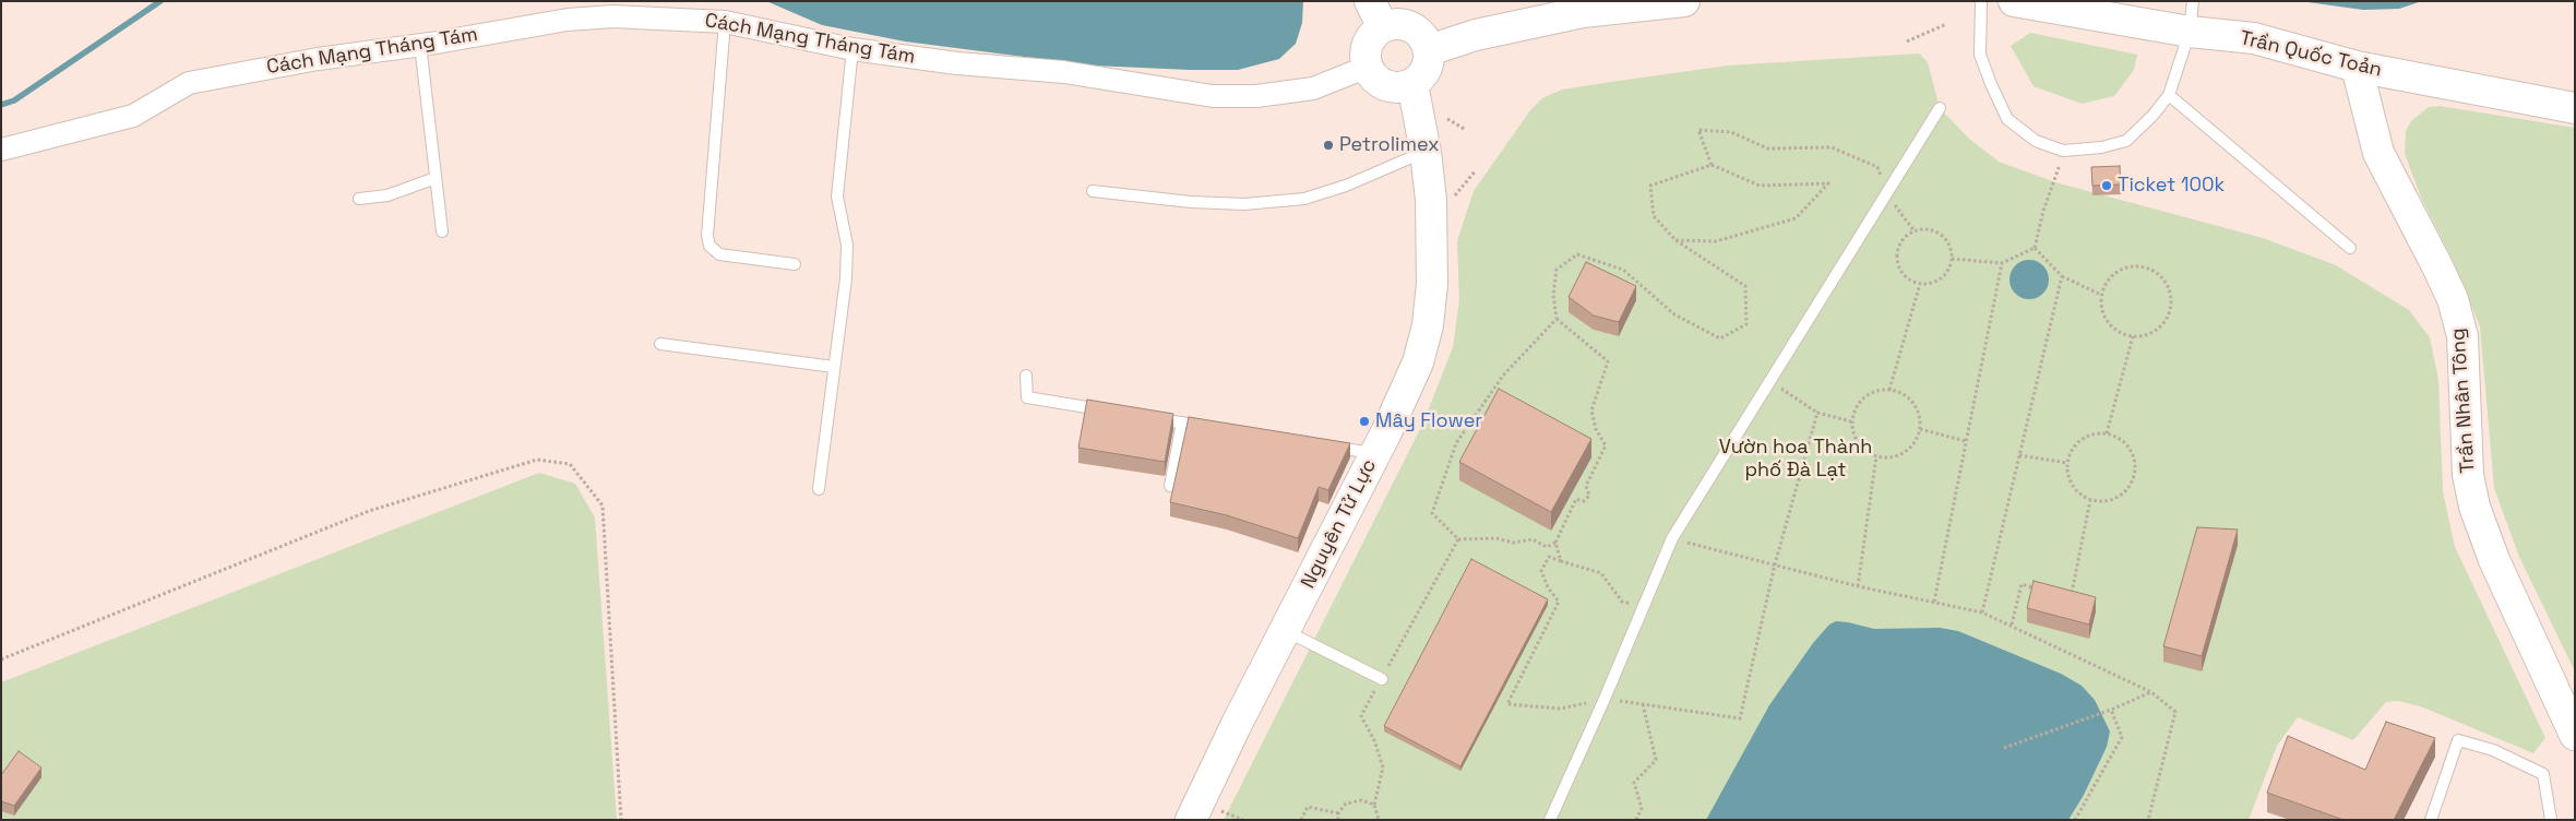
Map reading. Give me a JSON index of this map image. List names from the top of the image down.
{
  "streets": {
    "main road": ["Trần Quốc Toản", "Trần Nhân Tông", "Nguyên Tử Lực"],
    "street": ["Cách Mạng Tháng Tám"]
  },
  "crossings": [
    ["Cách Mạng Tháng Tám", "Nguyên Tử Lực"],
    ["Trần Quốc Toản", "Trần Nhân Tông"]
  ],
  "parks": ["Vườn hoa Thành phố Đà Lạt"],
  "places": ["Petrolimex", "Ticket 100k", "Mây Flower"]
}
